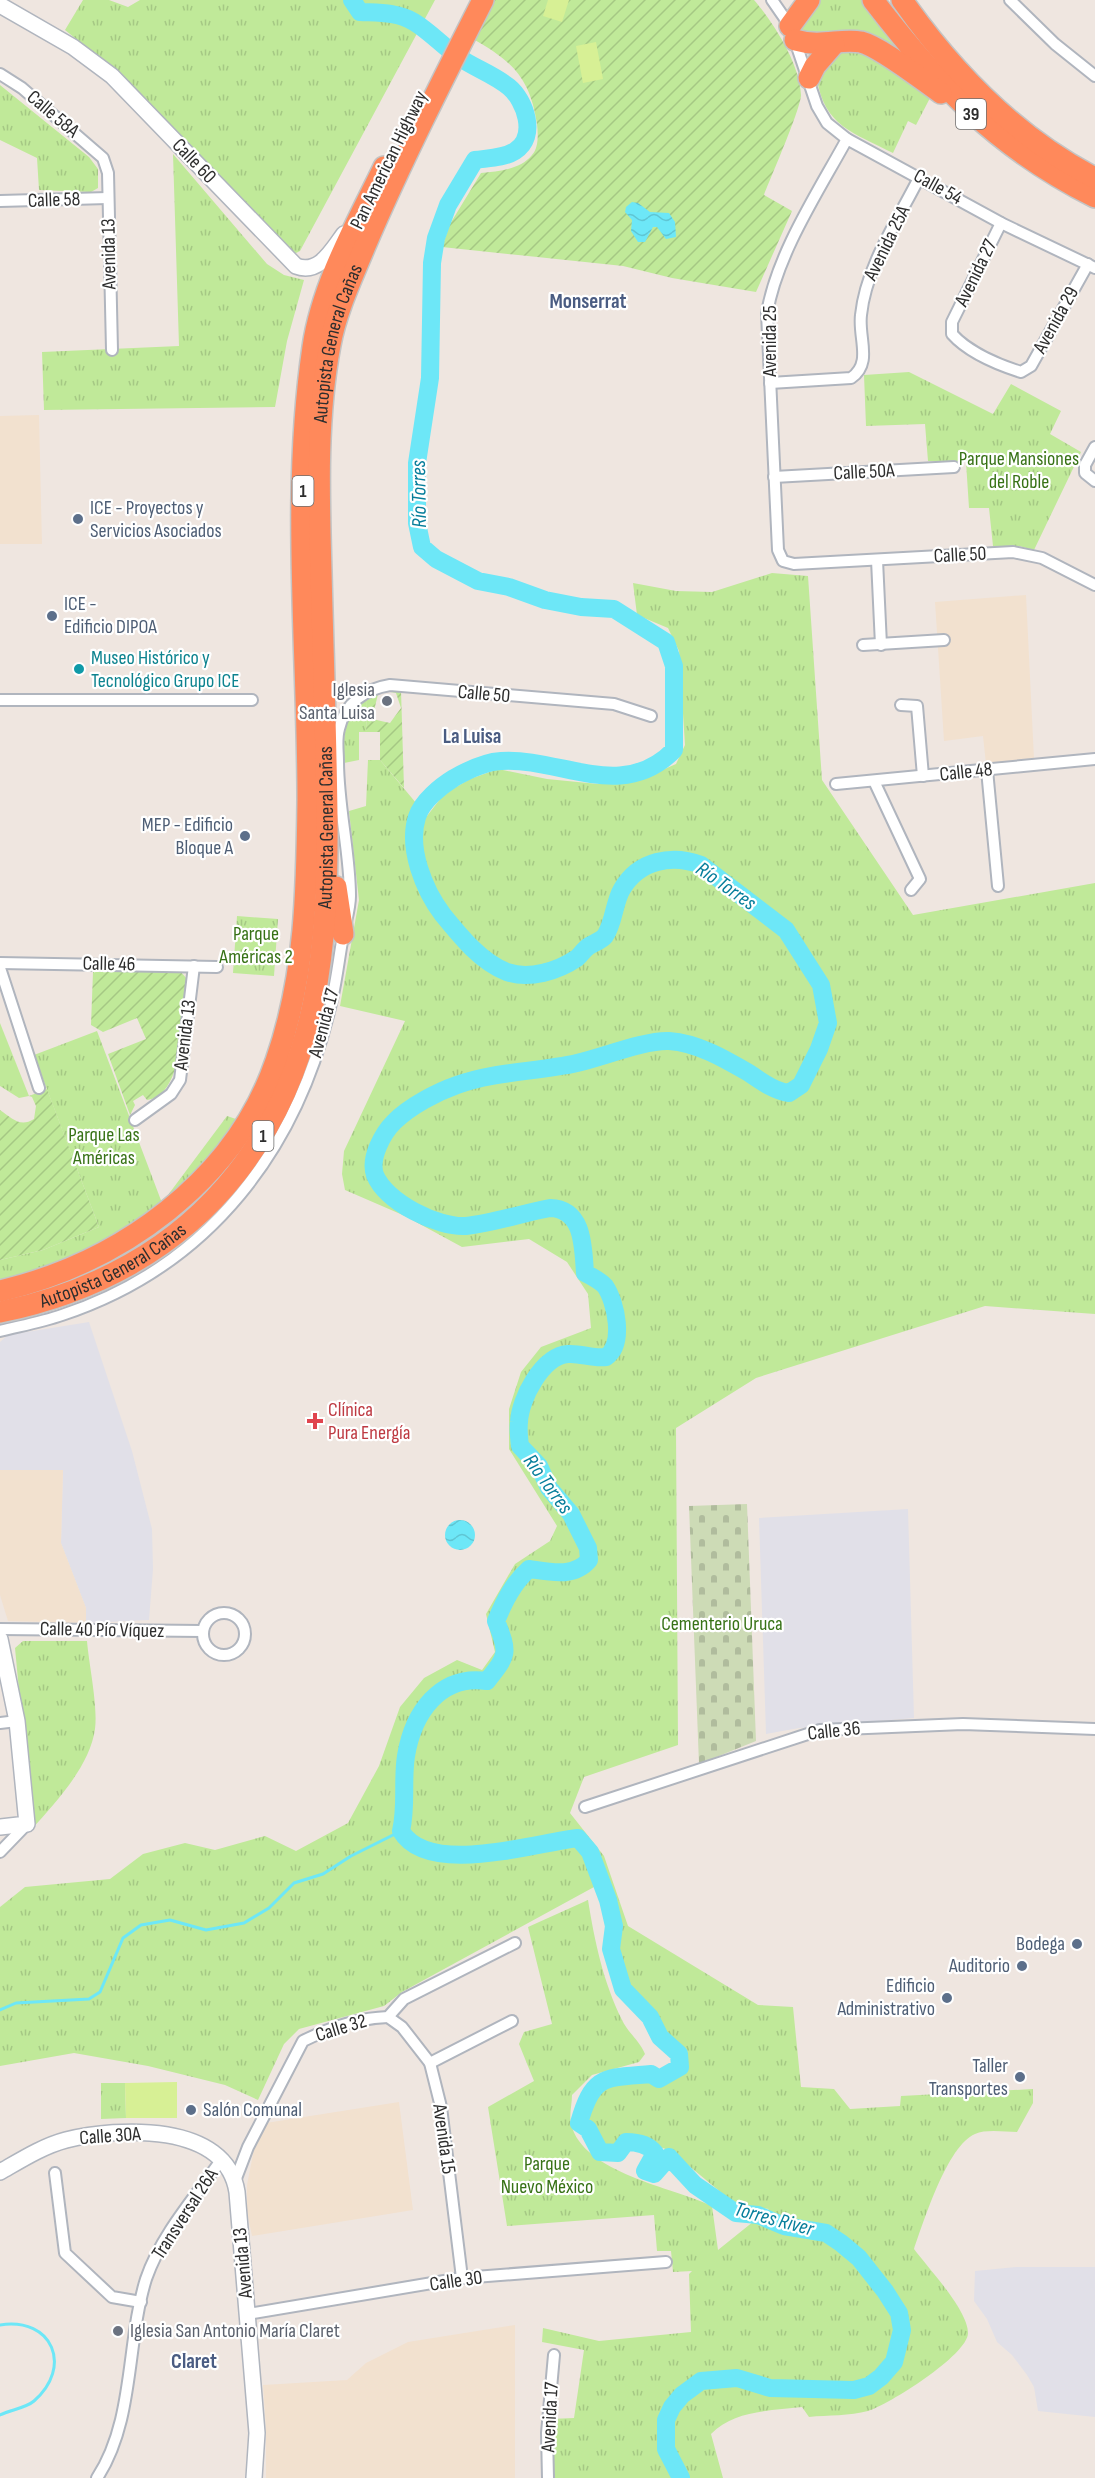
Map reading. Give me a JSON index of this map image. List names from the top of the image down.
{
  "streets": {
    "highway": [
      "39",
      "Pan American Highway",
      "Autopista General Cañas",
      "1"
    ],
    "street": [
      "Calle 58A",
      "Calle 60",
      "Calle 54",
      "Calle 58",
      "Avenida 25A",
      "Avenida 13",
      "Avenida 27",
      "Avenida 29",
      "Avenida 25",
      "Calle 50A",
      "Calle 50",
      "Calle 48",
      "Calle 46",
      "Avenida 17",
      "Calle 40 Pío Víquez",
      "Calle 36",
      "Calle 32",
      "Calle 30A",
      "Avenida 15",
      "Transversal 26A",
      "Calle 30"
    ]
  },
  "crossings": [
    ["Calle 58A", "Avenida 13"],
    ["Pan American Highway", "Calle 60"],
    ["Pan American Highway", "Autopista General Cañas"],
    ["Calle 54", "Avenida 25A"],
    ["Calle 54", "Avenida 27"],
    ["Calle 54", "Avenida 29"],
    ["Calle 54", "Avenida 25"],
    ["Calle 58", "Avenida 13"],
    ["Avenida 25A", "Avenida 25"],
    ["Avenida 13", "Calle 46"],
    ["Avenida 13", "Calle 32"],
    ["Avenida 13", "Calle 30A"],
    ["Avenida 13", "Transversal 26A"],
    ["Avenida 13", "Calle 30"],
    ["Avenida 27", "Avenida 29"],
    ["Avenida 25", "Calle 50A"],
    ["Avenida 25", "Calle 50"],
    ["Calle 50", "Avenida 17"],
    ["Calle 32", "Avenida 15"],
    ["Calle 30A", "Transversal 26A"],
    ["Avenida 15", "Calle 30"]
  ],
  "districts": ["Monserrat", "La Luisa", "Claret"],
  "water": ["Río Torres", "Torres River"],
  "parks": [
    "Parque Mansiones del Roble",
    "Parque Américas 2",
    "Parque Las Américas",
    "Cementerio Uruca",
    "Parque Nuevo México"
  ],
  "places": {
    "other": [
      "ICE - Proyectos y Servicios Asociados",
      "ICE - Edificio DIPOA",
      "Museo Histórico y Tecnológico Grupo ICE",
      "Iglesia Santa Luisa",
      "MEP - Edificio Bloque A",
      "Bodega",
      "Auditorio",
      "Edificio Administrativo",
      "Taller Transportes",
      "Salón Comunal",
      "Iglesia San Antonio María Claret"
    ],
    "health": ["Clínica Pura Energía"]
  }
}
